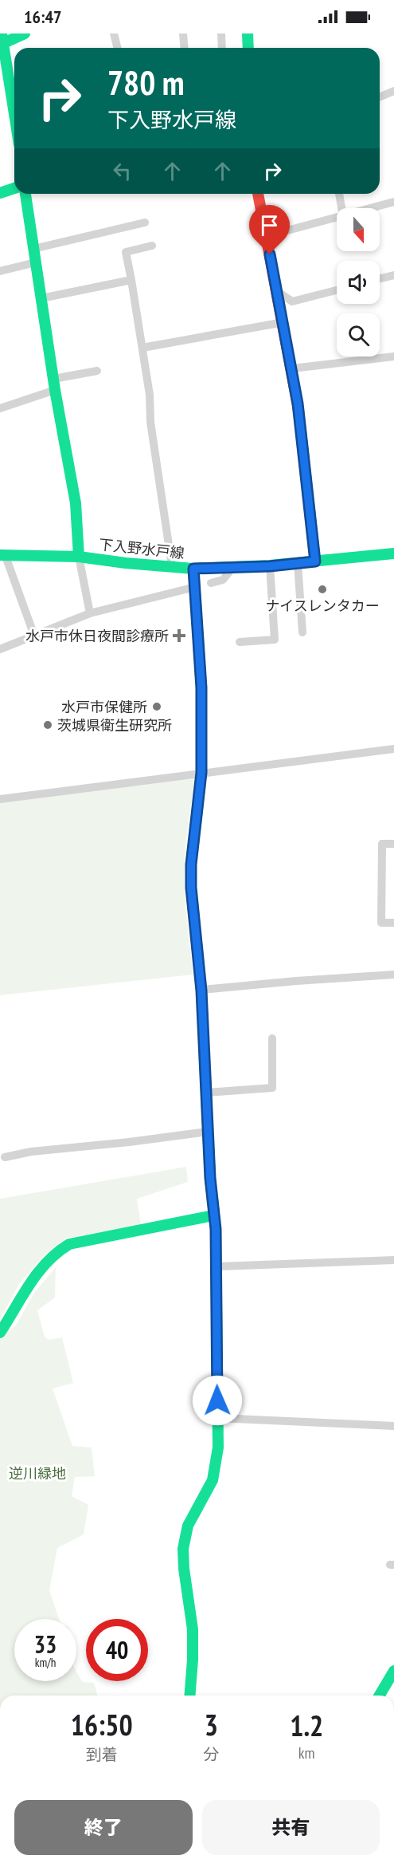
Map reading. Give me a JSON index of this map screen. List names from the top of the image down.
{
  "streets": {
    "main road": ["下入野水戸線"]
  },
  "parks": ["逆川緑地"],
  "places": {
    "other": ["ナイスレンタカー", "水戸市保健所", "茨城県衛生研究所"],
    "health": ["水戸市休日夜間診療所"]
  },
  "north": "bottom",
  "page": {
    "status": "16:47",
    "turn": ["780 m", "下入野水戸線"],
    "speed": "33 km/h",
    "limit": "40",
    "eta": [
      "16:50",
      "到着",
      "3",
      "分",
      "1.2",
      "km"
    ],
    "buttons": ["終了", "共有"]
  }
}
